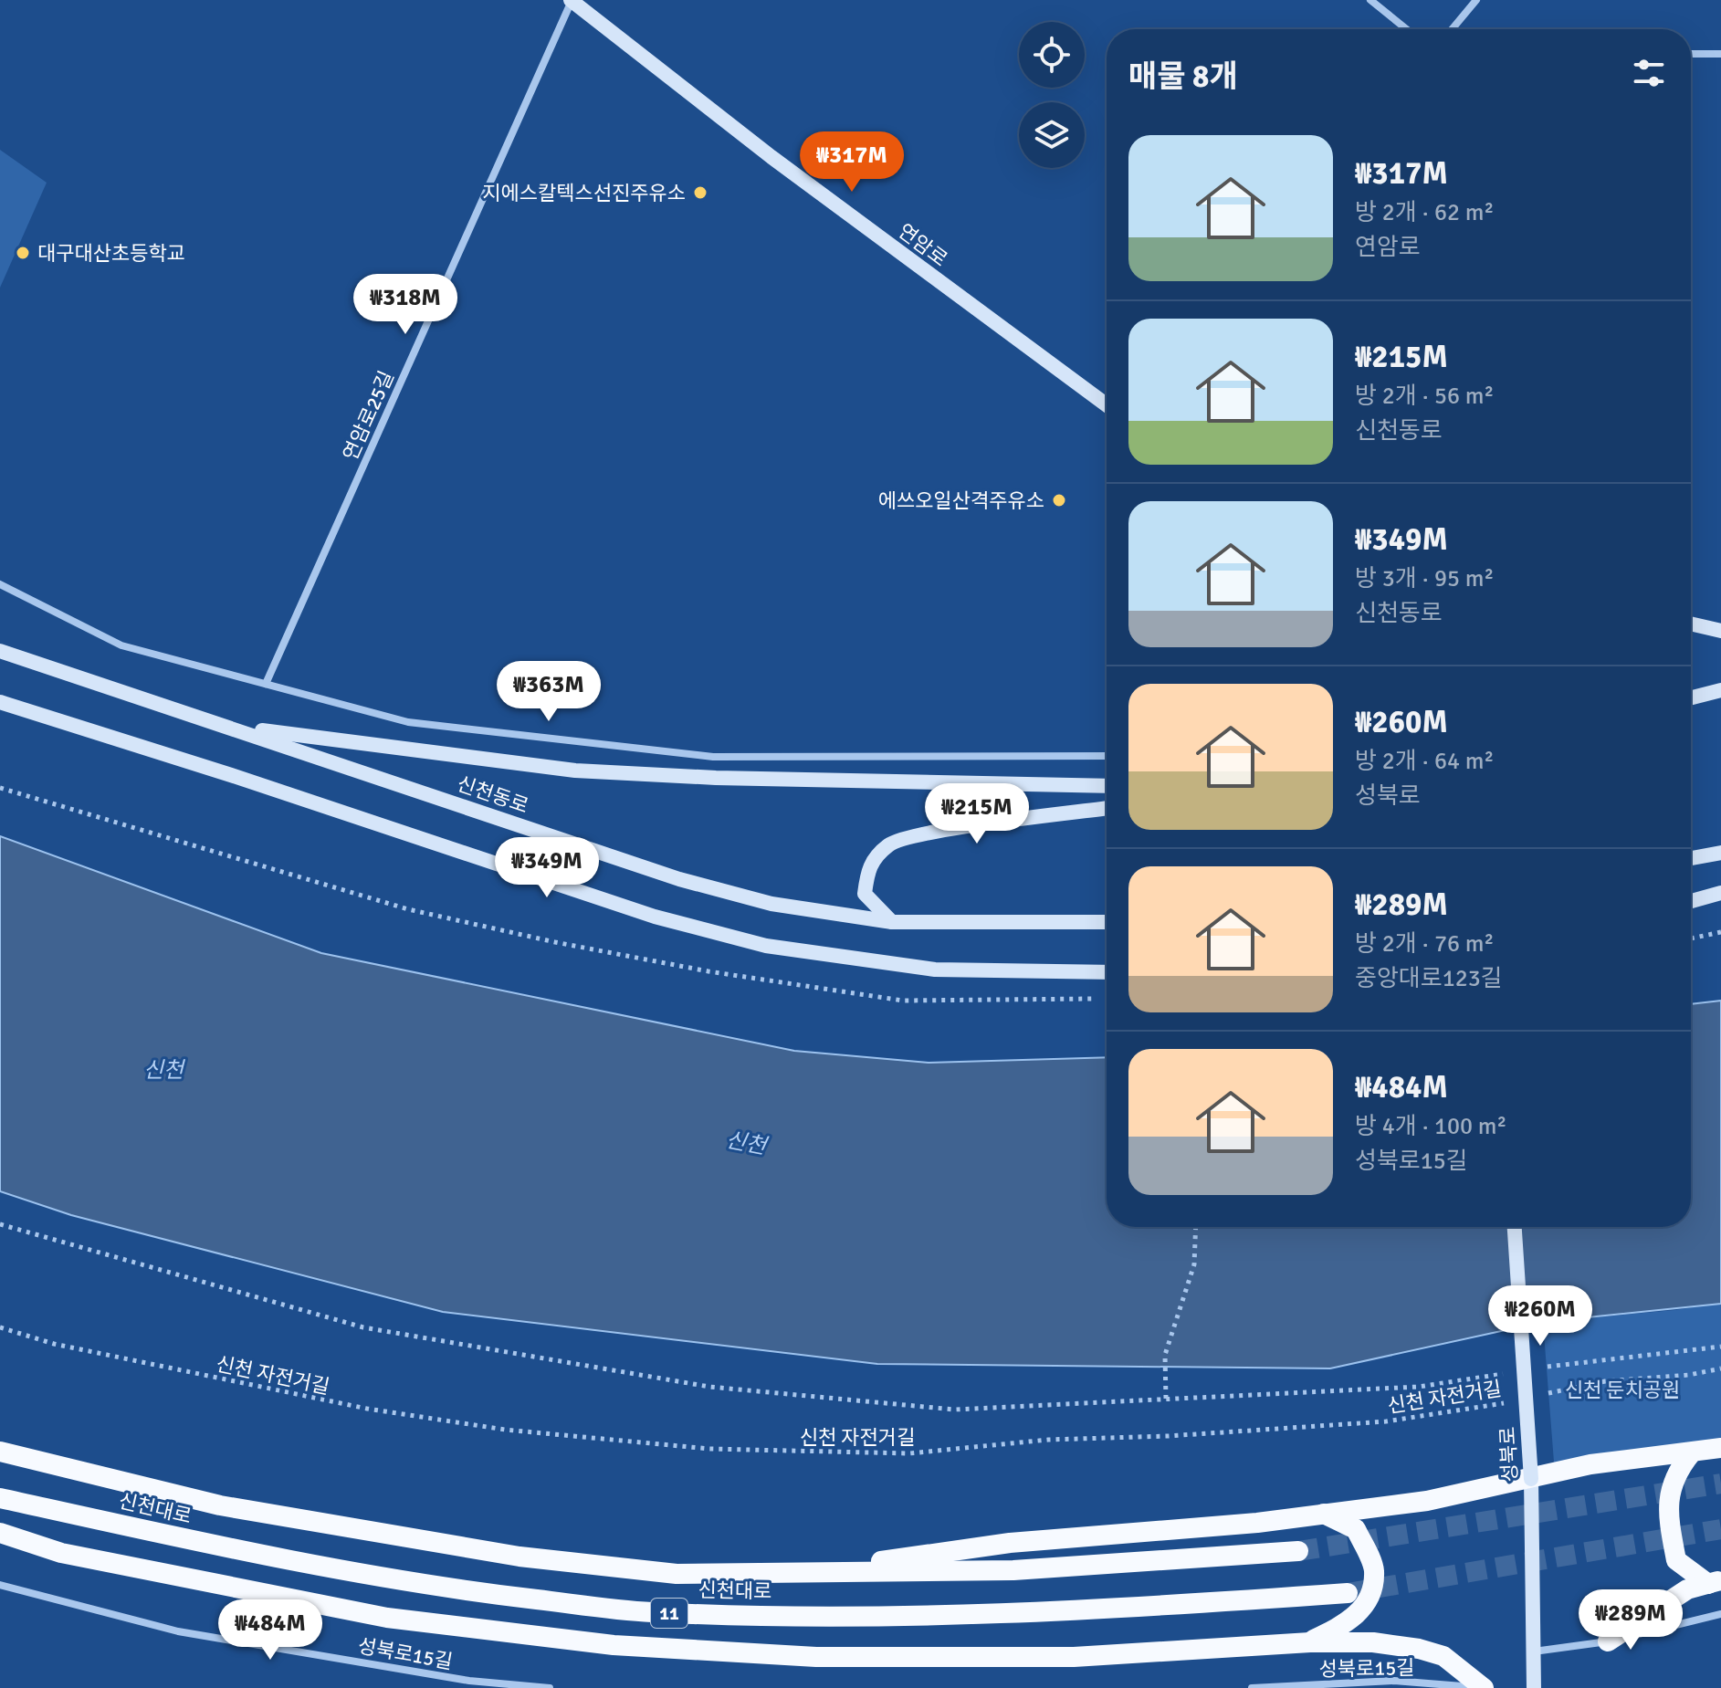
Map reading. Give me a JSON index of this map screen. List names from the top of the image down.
{
  "streets": {
    "highway": ["신천대로", "11"],
    "main road": ["연암로", "신천동로", "성북로"],
    "street": ["연암로25길", "성북로15길"],
    "path": ["신천 자전거길"]
  },
  "crossings": [
    ["연암로", "연암로25길"]
  ],
  "water": ["신천"],
  "parks": ["신천 둔치공원"],
  "places": ["지에스칼텍스선진주유소", "대구대산초등학교", "에쓰오일산격주유소"],
  "page": {
    "heading": "매물 8개",
    "list": [
      {
        "name": "₩317M",
        "note": "방 2개 · 62 m² · 연암로"
      },
      {
        "name": "₩215M",
        "note": "방 2개 · 56 m² · 신천동로"
      },
      {
        "name": "₩349M",
        "note": "방 3개 · 95 m² · 신천동로"
      },
      {
        "name": "₩260M",
        "note": "방 2개 · 64 m² · 성북로"
      },
      {
        "name": "₩289M",
        "note": "방 2개 · 76 m² · 중앙대로123길"
      },
      {
        "name": "₩484M",
        "note": "방 4개 · 100 m² · 성북로15길"
      }
    ],
    "price": [
      "₩317M",
      "₩318M",
      "₩363M",
      "₩215M",
      "₩349M",
      "₩260M",
      "₩289M",
      "₩484M"
    ]
  }
}
